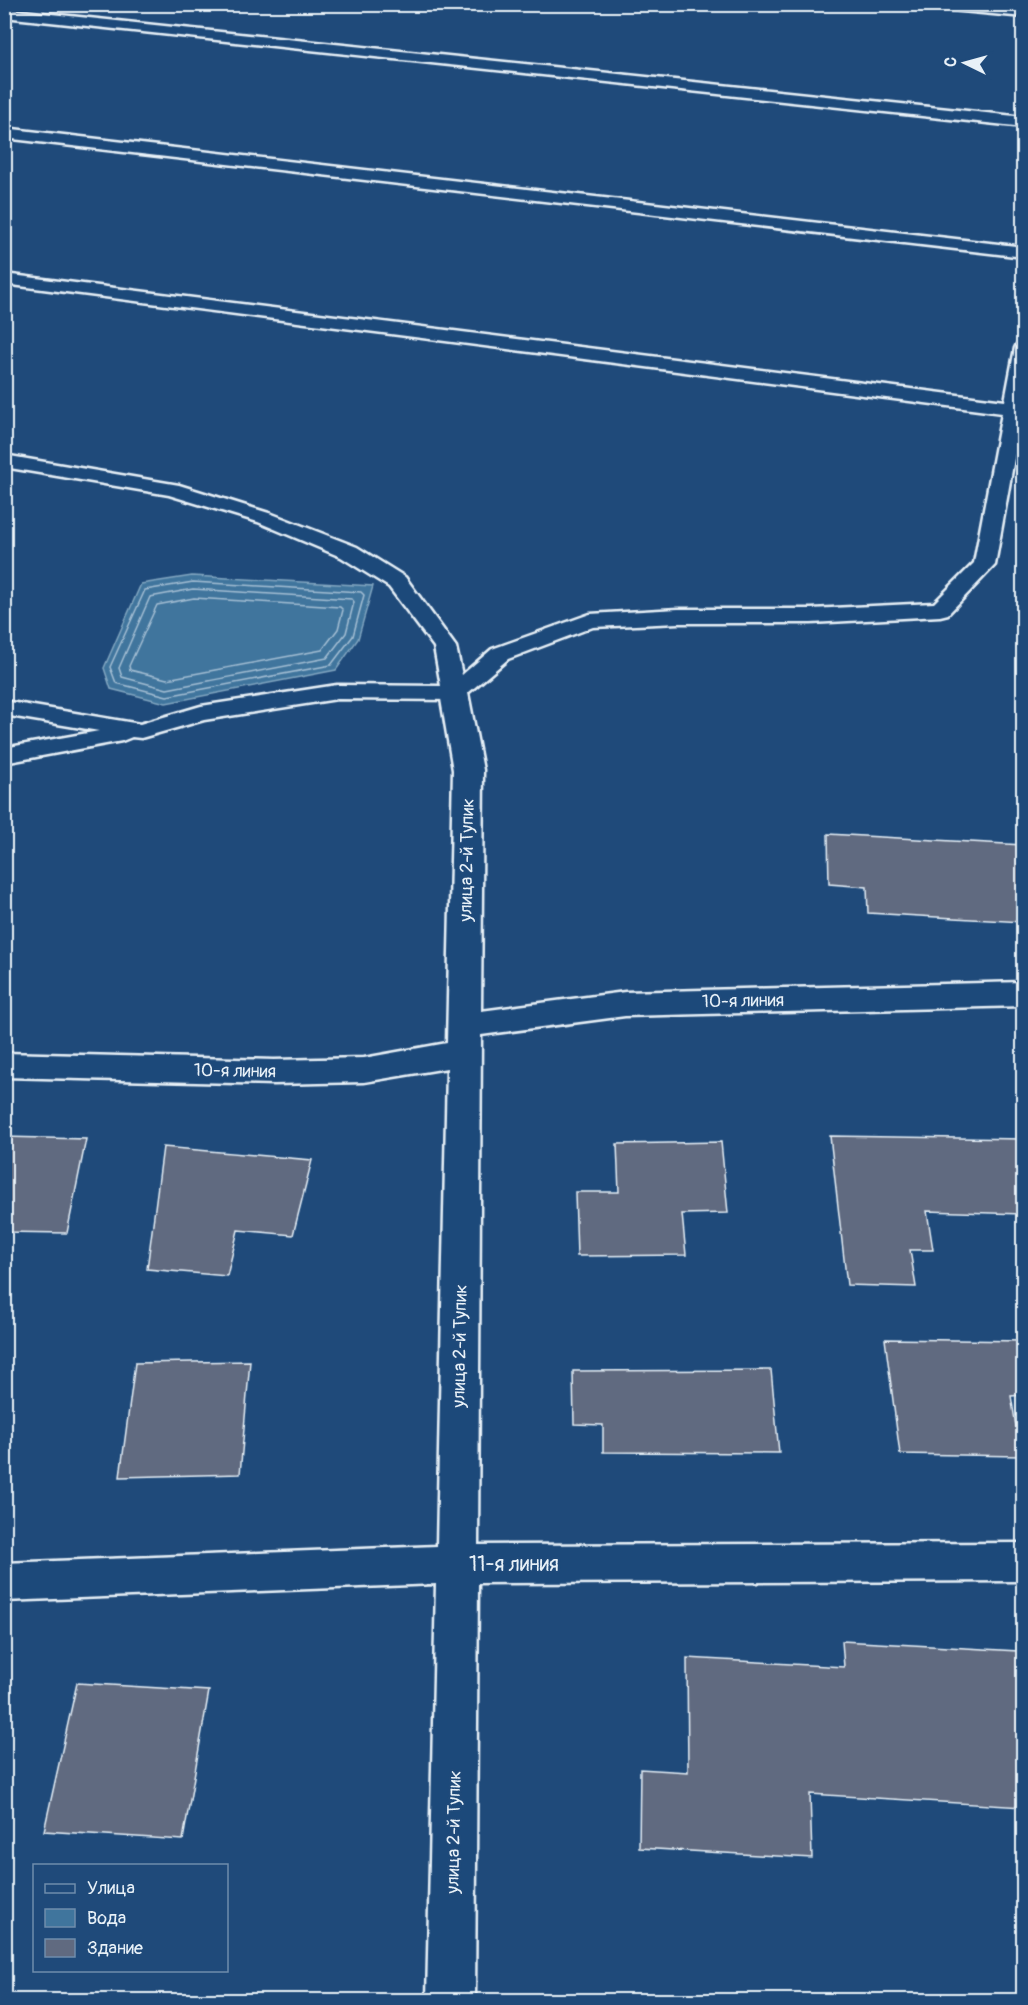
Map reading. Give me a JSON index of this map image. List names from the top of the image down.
{
  "streets": {
    "street": ["улица 2-й Тупик", "10-я линия", "11-я линия"]
  },
  "crossings": [
    ["улица 2-й Тупик", "10-я линия"],
    ["улица 2-й Тупик", "11-я линия"]
  ],
  "legend": ["Улица", "Вода", "Здание"],
  "north": "left"
}
